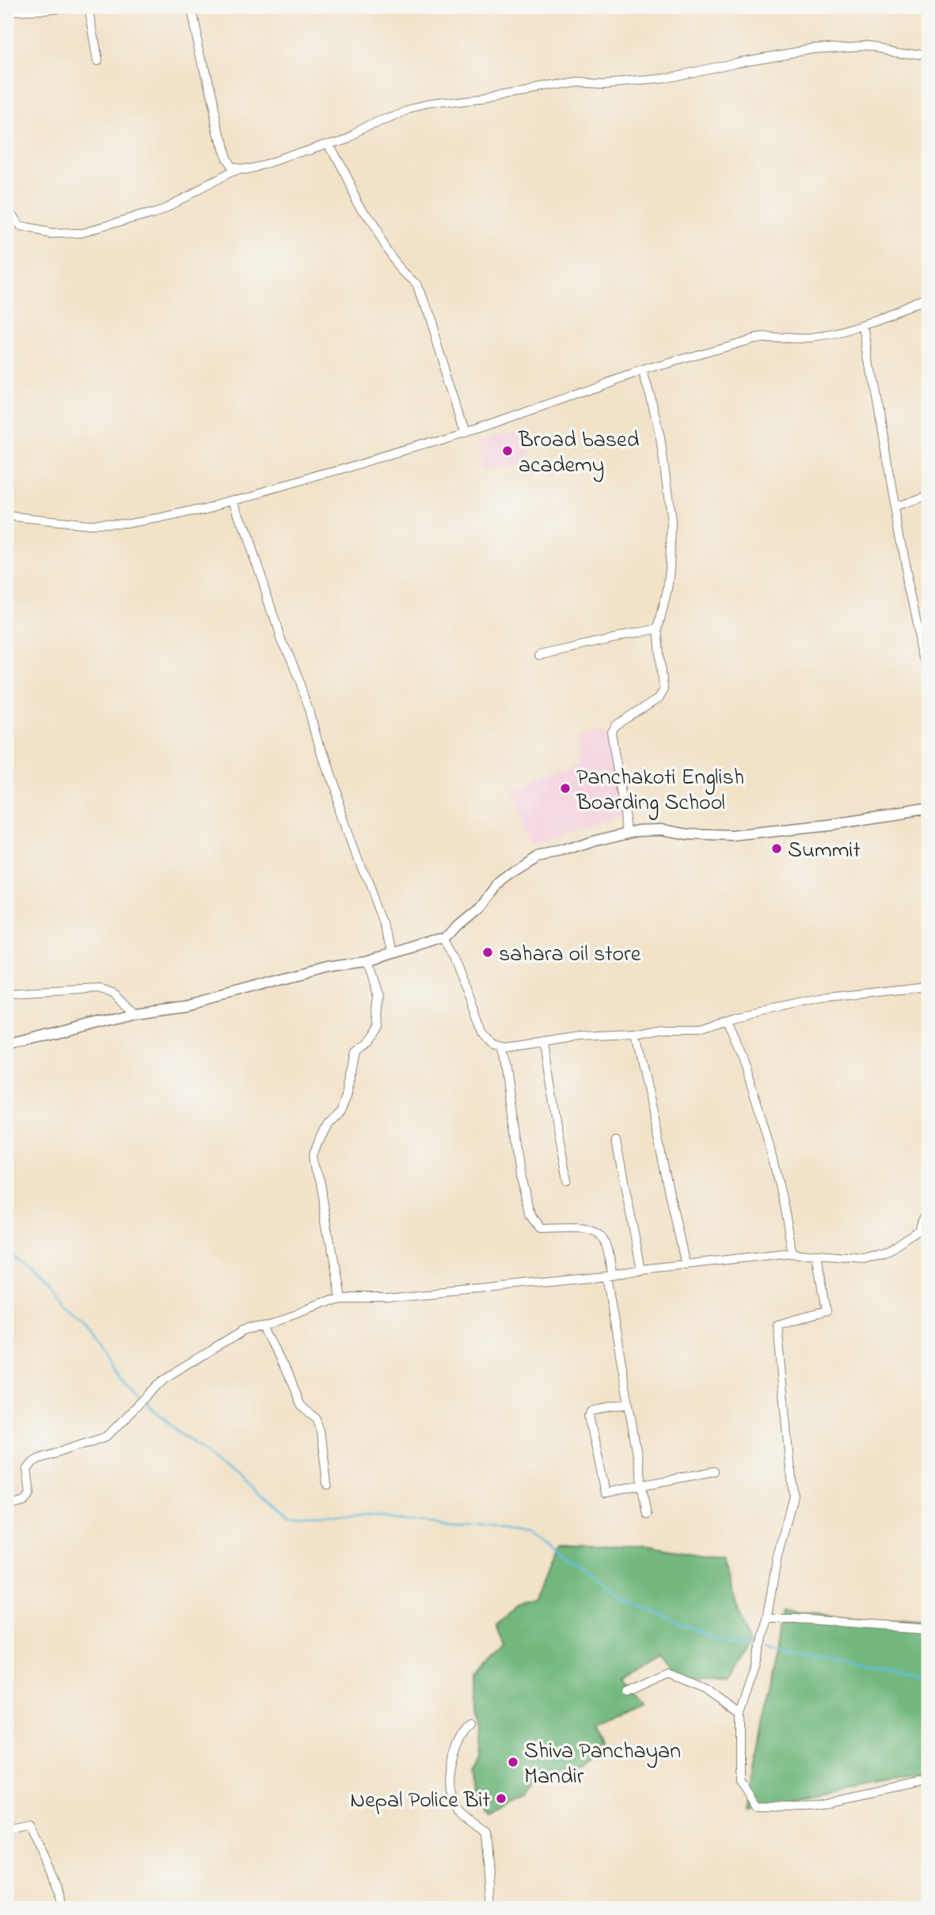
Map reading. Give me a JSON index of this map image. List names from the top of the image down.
{
  "places": [
    "Broad based academy",
    "Panchakoti English Boarding School",
    "Summit",
    "sahara oil store",
    "Shiva Panchayan Mandir",
    "Nepal Police Bit"
  ]
}
